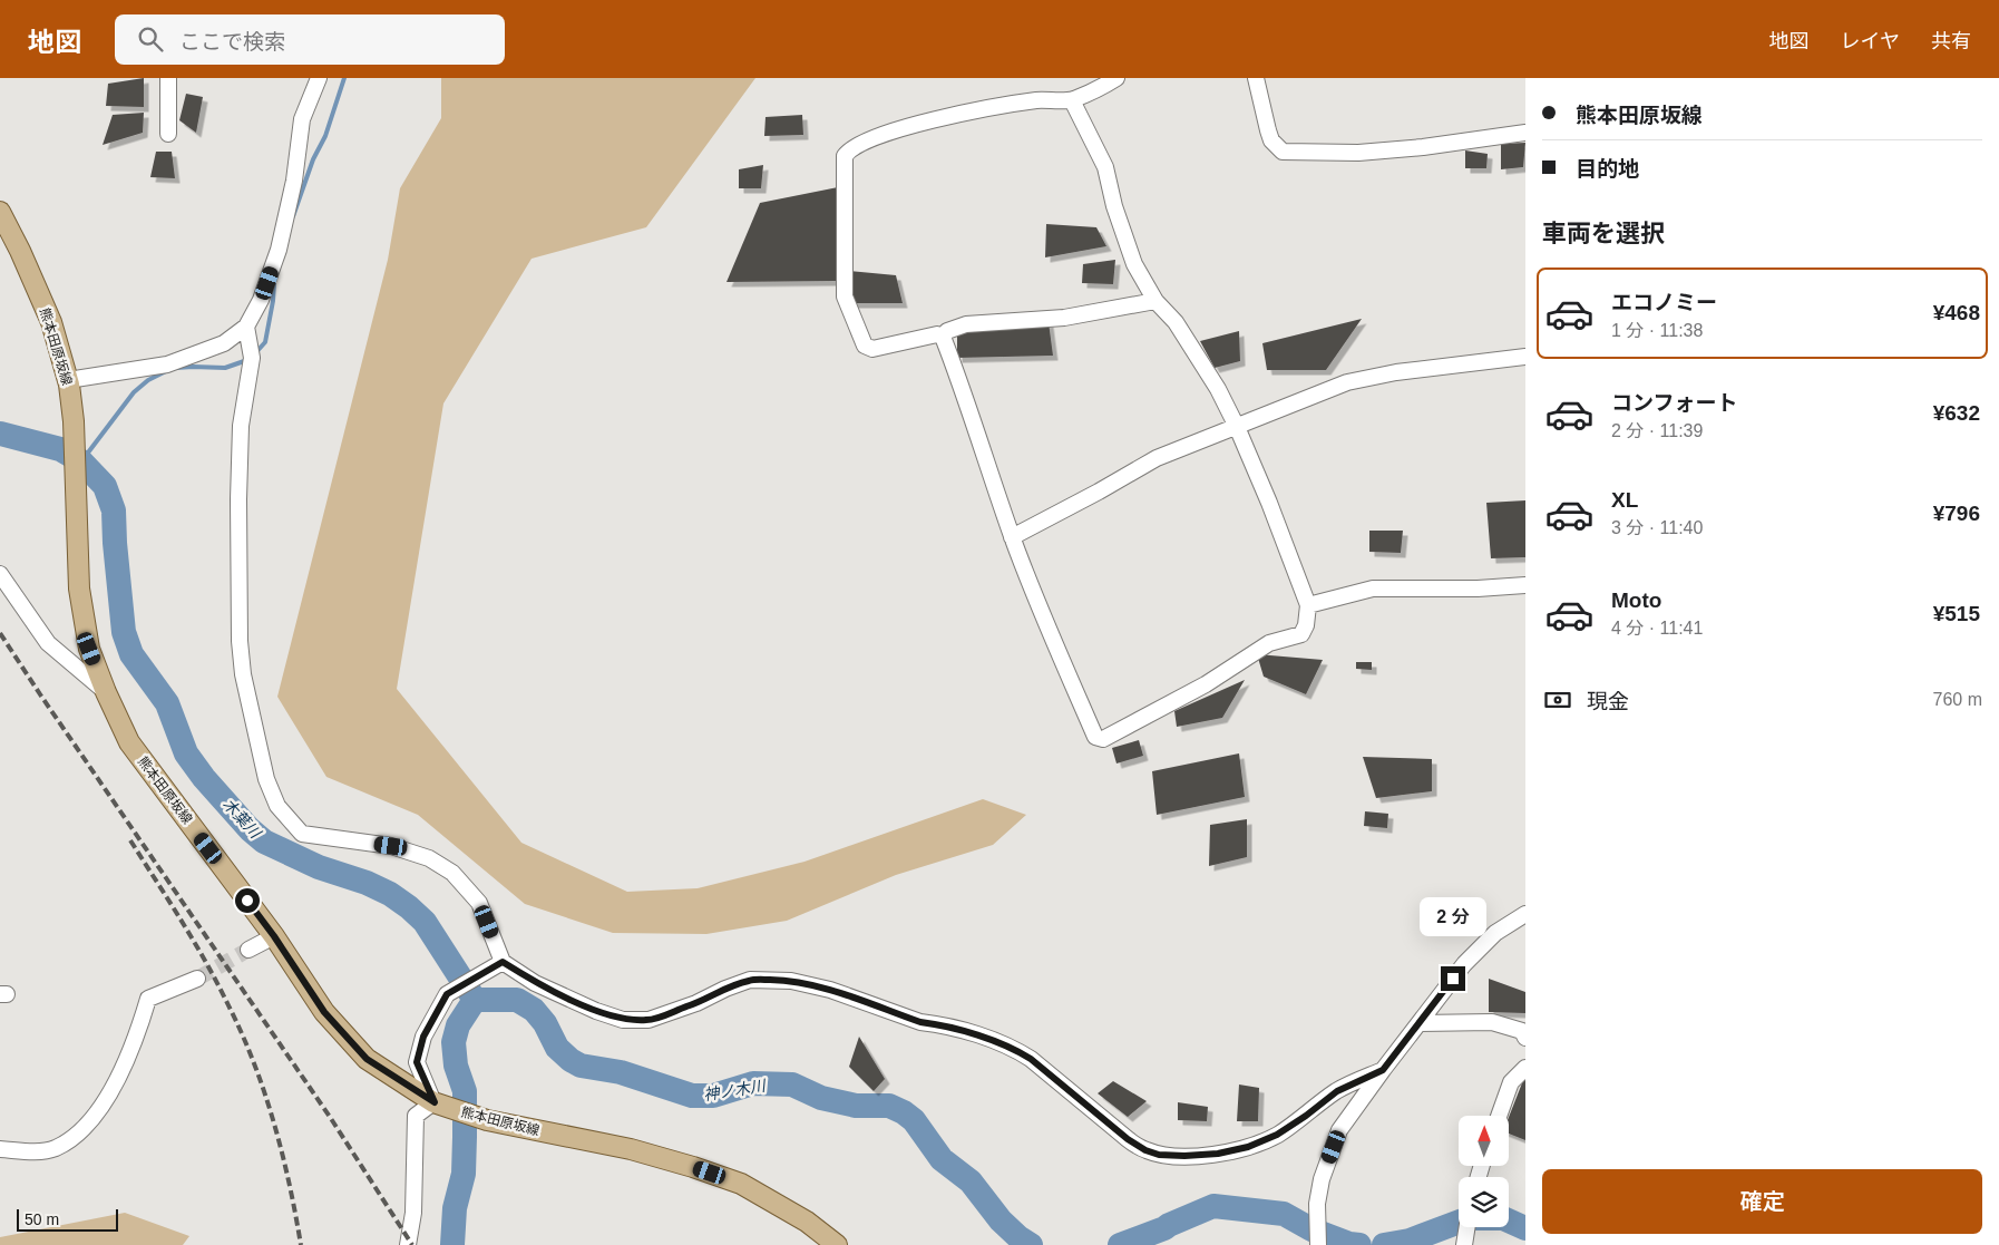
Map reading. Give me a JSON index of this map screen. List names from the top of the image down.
{
  "streets": {
    "main road": ["熊本田原坂線"]
  },
  "water": ["木葉川", "神ノ木川"],
  "scale_bar": "50 m",
  "north": "top",
  "page": {
    "header": "地図",
    "search": "ここで検索",
    "nav": ["地図", "レイヤ", "共有"],
    "banner": ["熊本田原坂線", "目的地"],
    "heading": "車両を選択",
    "list": [
      {
        "name": "エコノミー",
        "note": "1 分 · 11:38",
        "value": "¥468"
      },
      {
        "name": "コンフォート",
        "note": "2 分 · 11:39",
        "value": "¥632"
      },
      {
        "name": "XL",
        "note": "3 分 · 11:40",
        "value": "¥796"
      },
      {
        "name": "Moto",
        "note": "4 分 · 11:41",
        "value": "¥515"
      }
    ],
    "pay": ["現金", "760 m"],
    "bubble": "2 分",
    "buttons": "確定",
    "scale": "50 m"
  }
}
